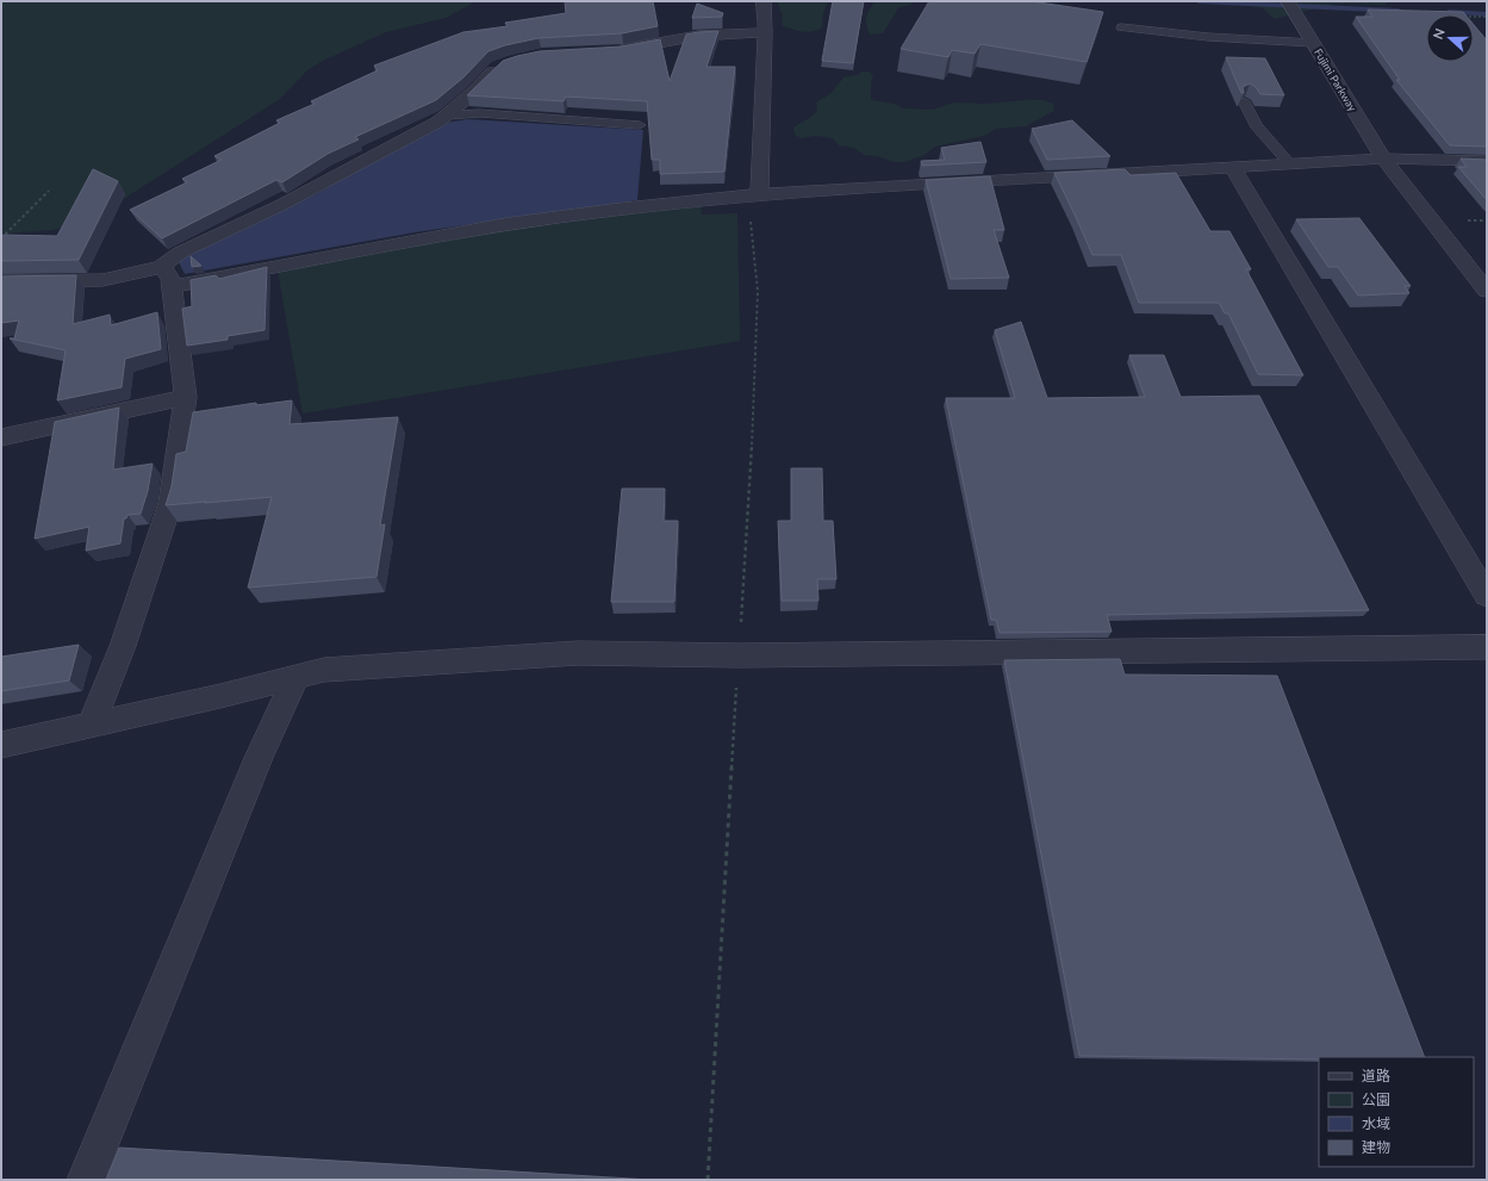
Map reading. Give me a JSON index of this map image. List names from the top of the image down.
{
  "streets": {
    "street": ["Fujimi Parkway"]
  },
  "legend": [
    "道路",
    "公園",
    "水域",
    "建物"
  ],
  "north": "left"
}
